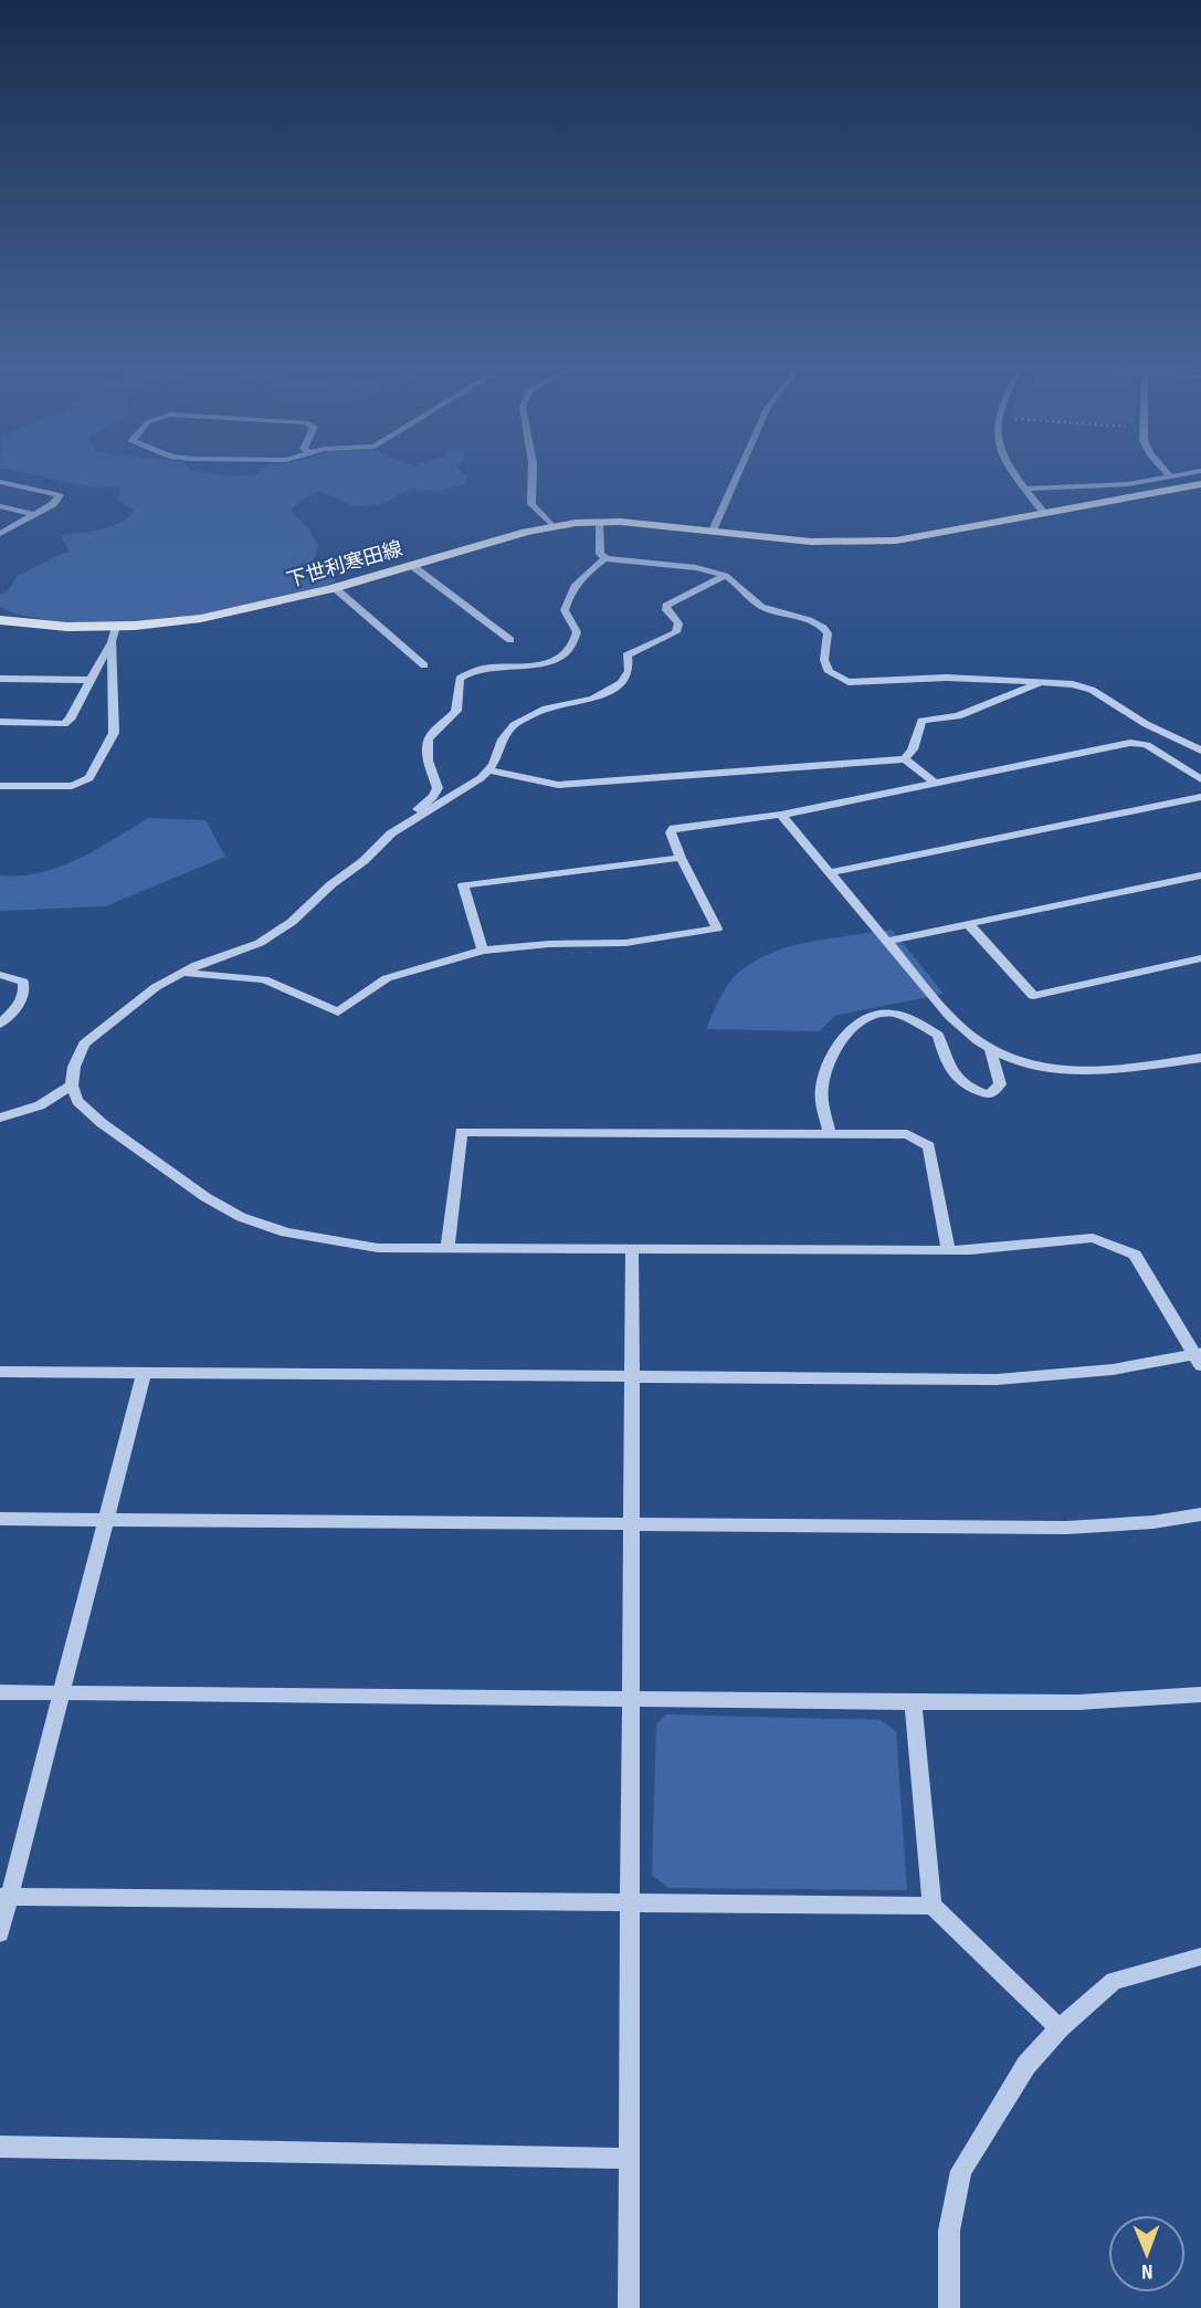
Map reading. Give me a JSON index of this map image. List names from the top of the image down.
{
  "streets": {
    "main road": ["下世利寒田線"]
  },
  "north": "bottom"
}
